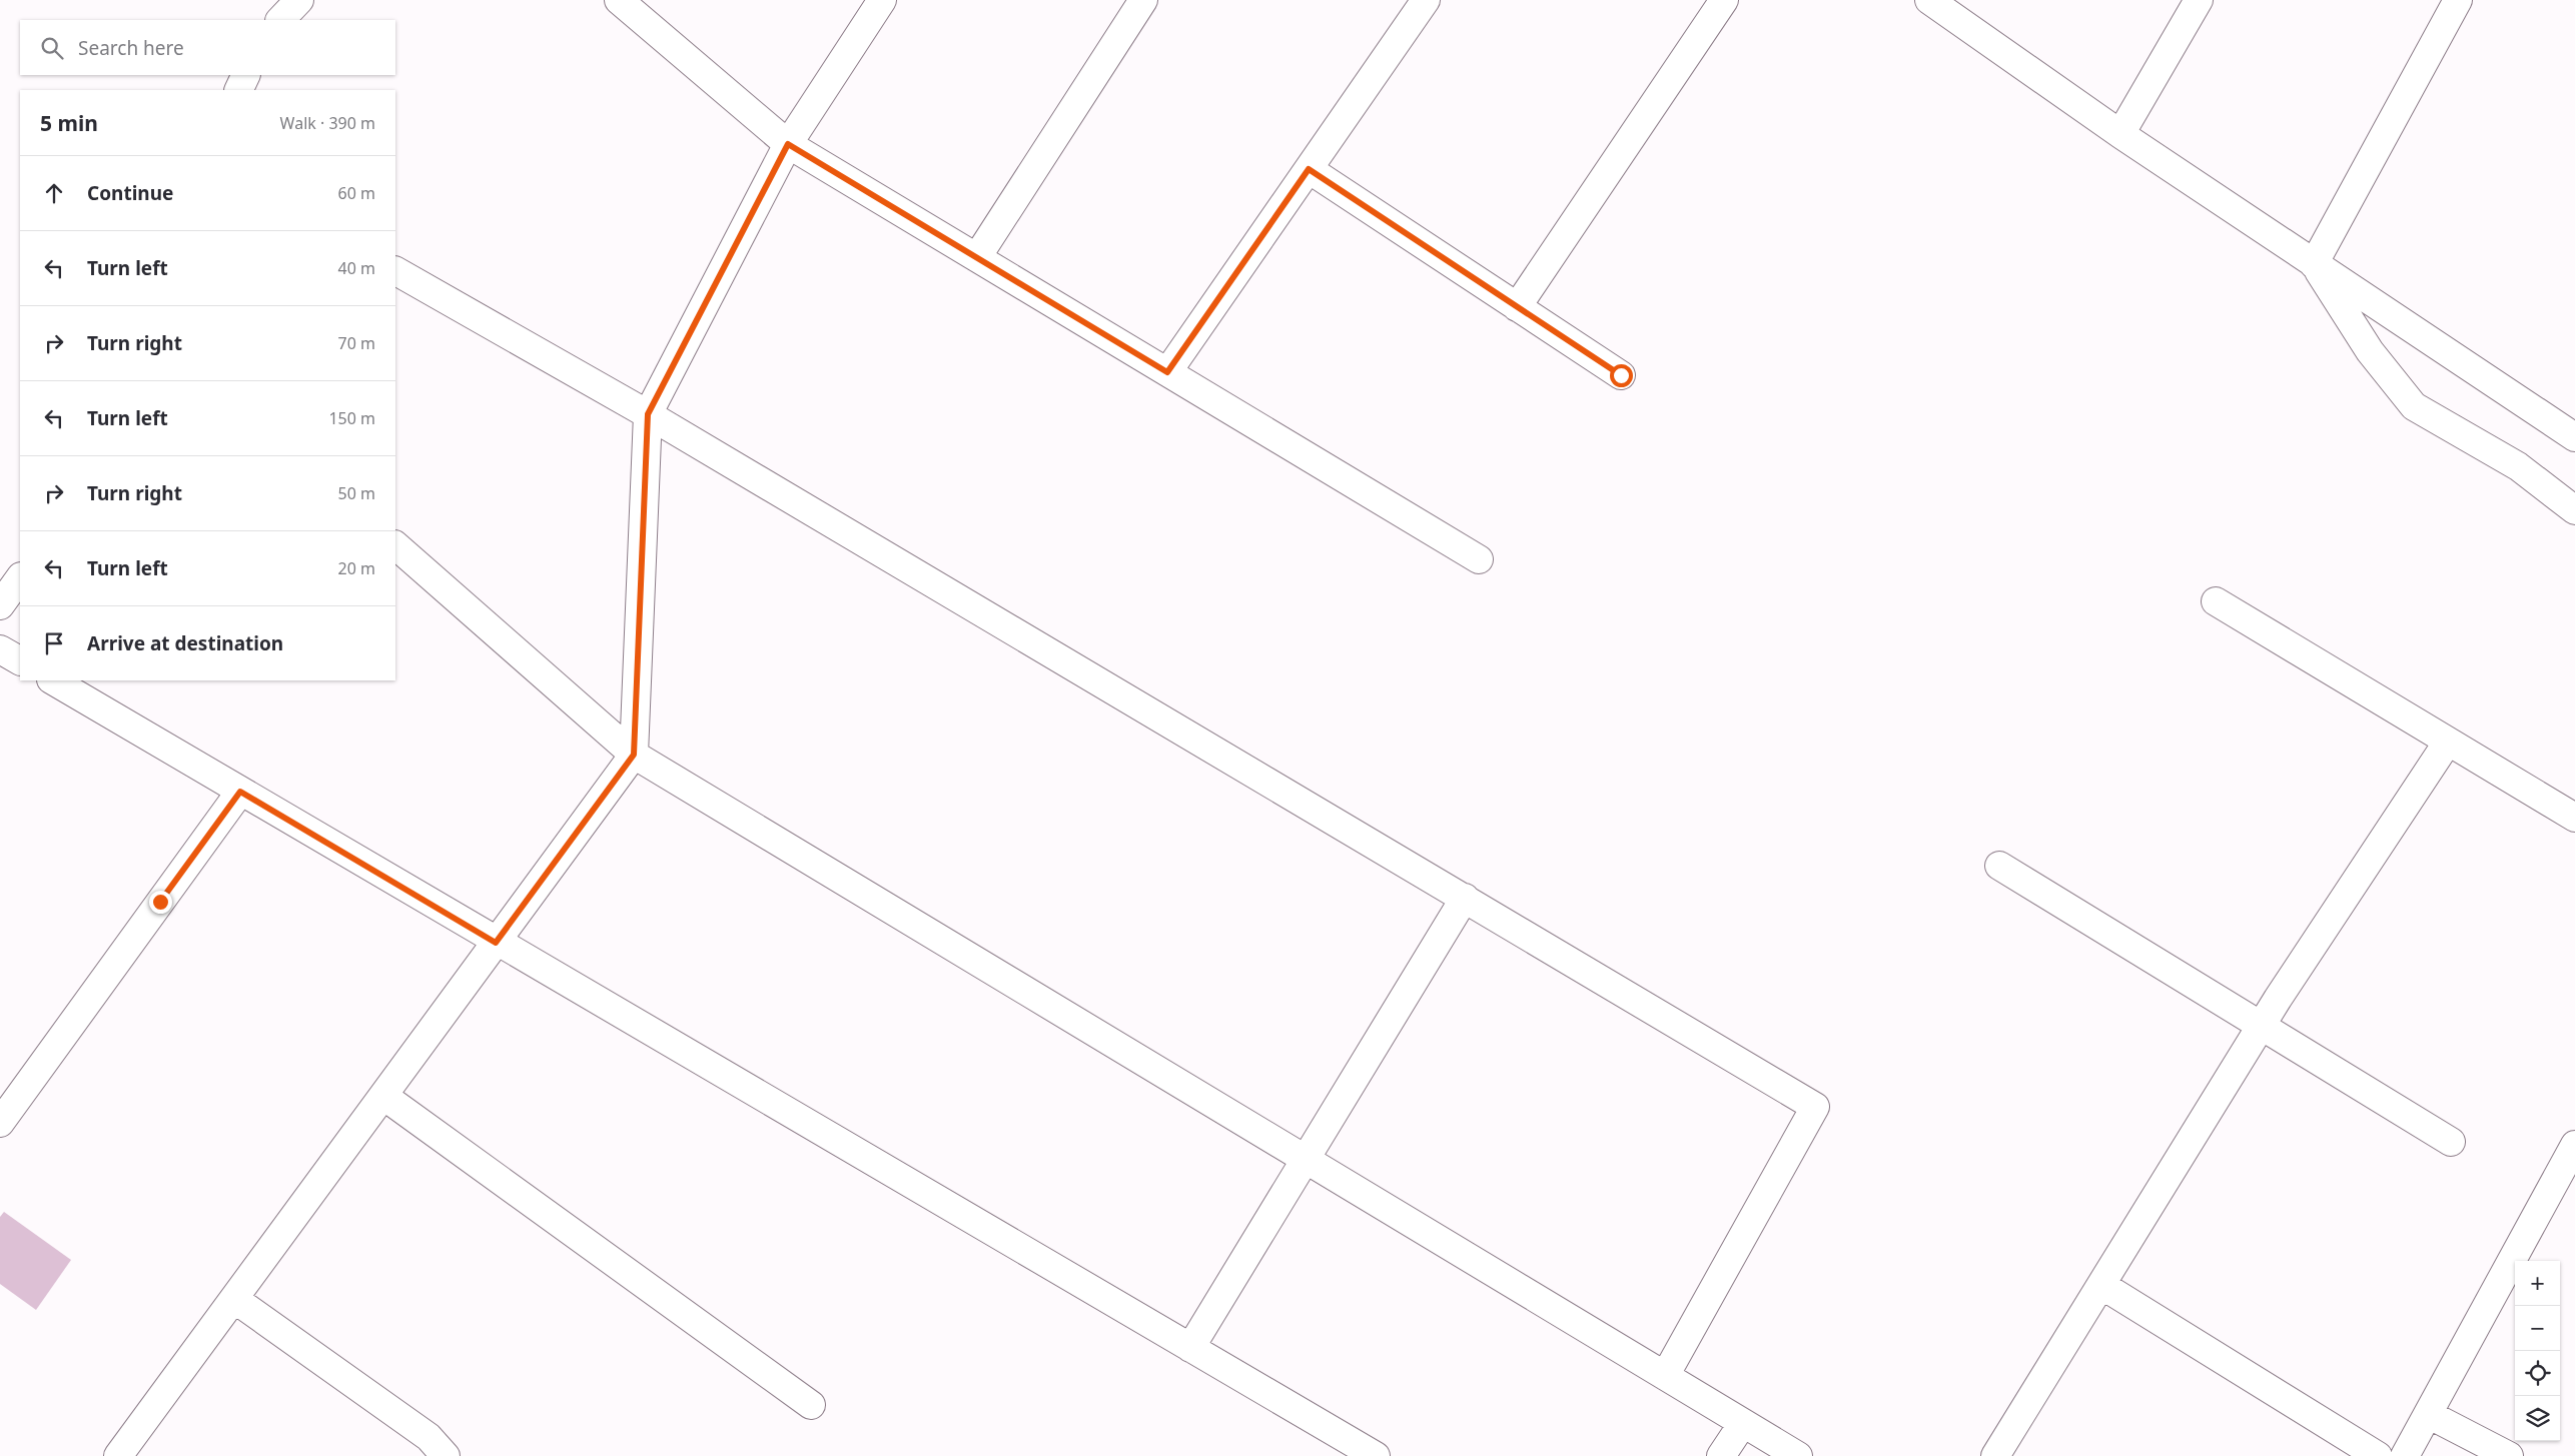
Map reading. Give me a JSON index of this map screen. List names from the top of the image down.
{
  "page": {
    "search": "Search here",
    "heading": ["5 min", "Walk · 390 m"],
    "list": [
      ["Continue", "60 m"],
      ["Turn left", "40 m"],
      ["Turn right", "70 m"],
      ["Turn left", "150 m"],
      ["Turn right", "50 m"],
      ["Turn left", "20 m"],
      "Arrive at destination"
    ],
    "map_buttons": ["+", "−"]
  }
}
